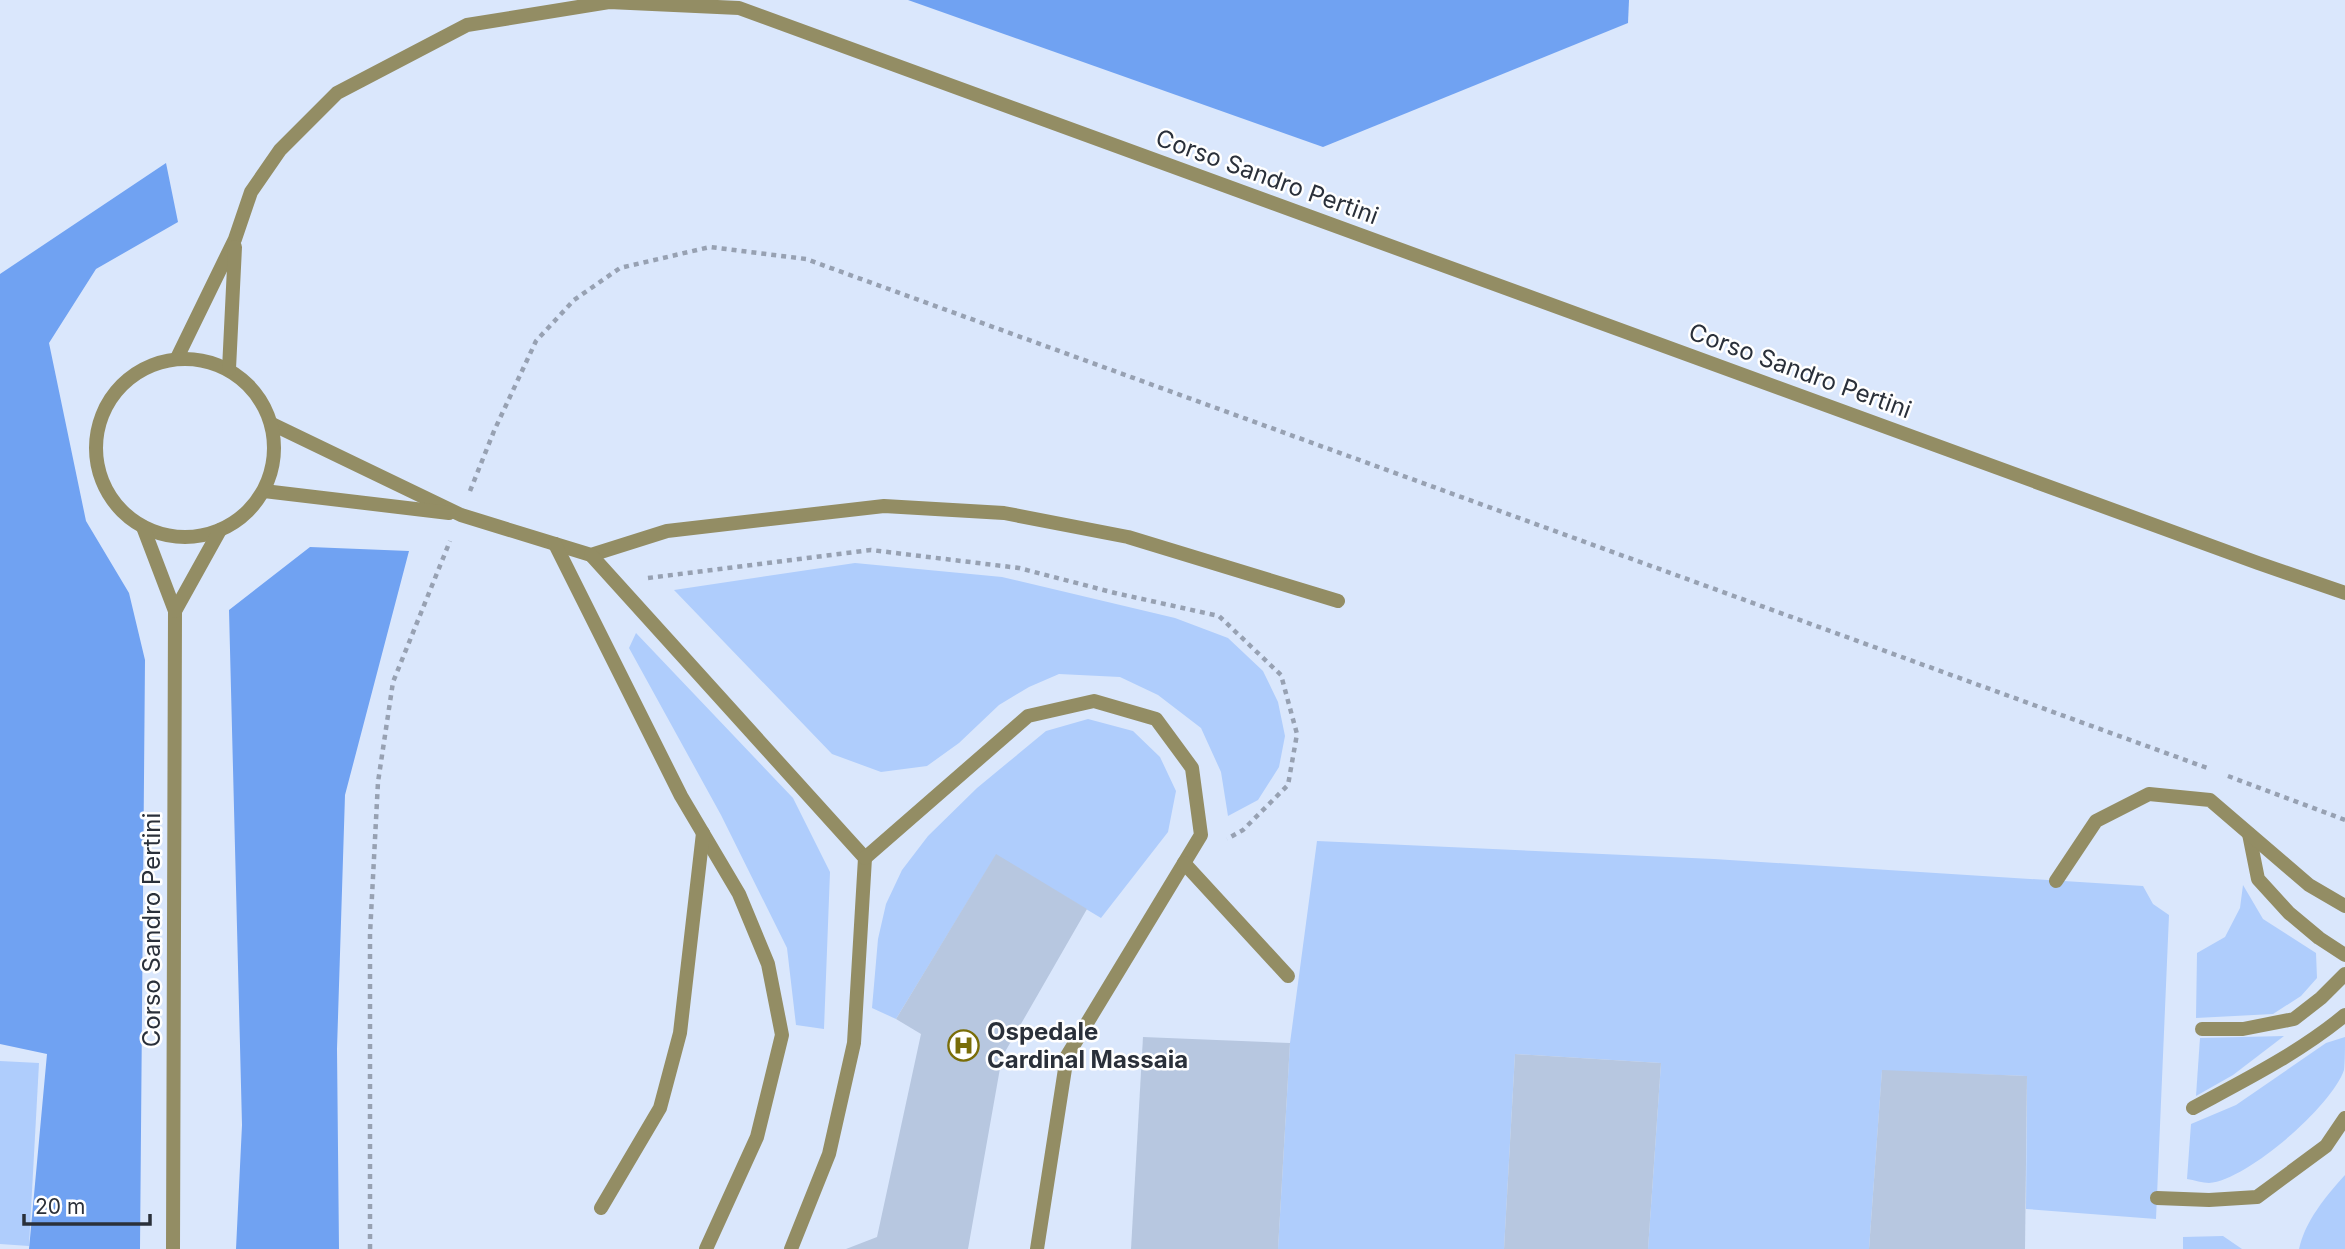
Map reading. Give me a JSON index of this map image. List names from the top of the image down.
{
  "streets": {
    "street": ["Corso Sandro Pertini"]
  },
  "places": {
    "hospital": ["Ospedale Cardinal Massaia"]
  },
  "scale_bar": "20 m"
}
